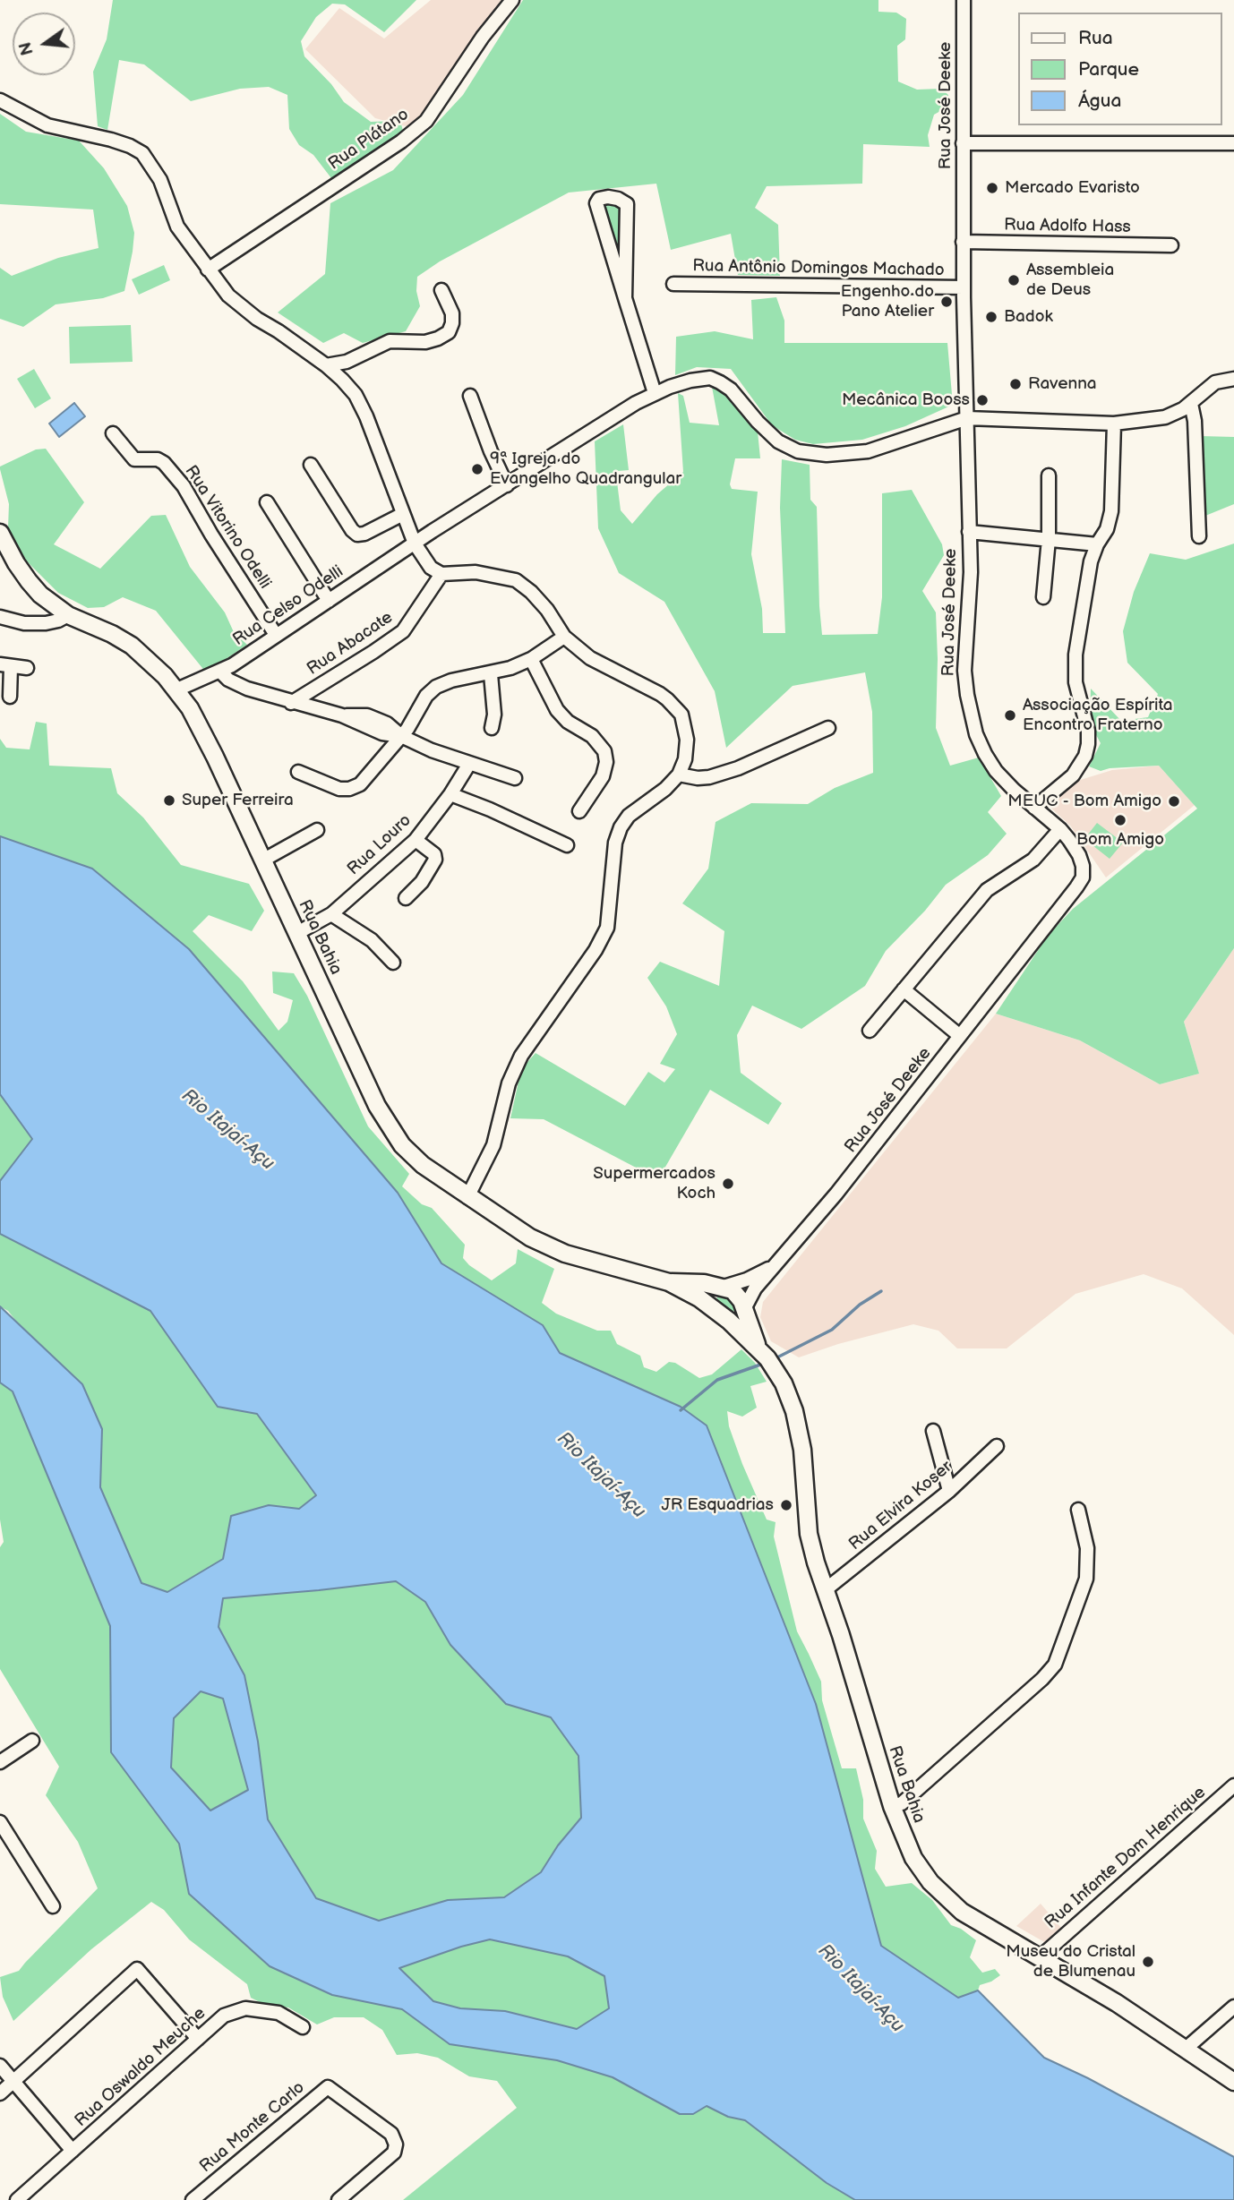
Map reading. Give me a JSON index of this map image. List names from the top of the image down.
{
  "streets": {
    "main road": ["Rua Bahia"],
    "street": [
      "Rua José Deeke",
      "Rua Plátano",
      "Rua Adolfo Hass",
      "Rua Antônio Domingos Machado",
      "Rua Vitorino Odelli",
      "Rua Celso Odelli",
      "Rua Abacate",
      "Rua Louro",
      "Rua Elvira Koser",
      "Rua Infante Dom Henrique",
      "Rua Oswaldo Meuche",
      "Rua Monte Carlo"
    ]
  },
  "crossings": [
    ["Rua José Deeke", "Rua Adolfo Hass"],
    ["Rua José Deeke", "Rua Antônio Domingos Machado"],
    ["Rua José Deeke", "Rua Celso Odelli"],
    ["Rua José Deeke", "Rua Bahia"],
    ["Rua Vitorino Odelli", "Rua Celso Odelli"],
    ["Rua Celso Odelli", "Rua Bahia"],
    ["Rua Louro", "Rua Bahia"],
    ["Rua Bahia", "Rua Elvira Koser"],
    ["Rua Bahia", "Rua Infante Dom Henrique"]
  ],
  "water": ["Rio Itajaí-Açu"],
  "places": [
    "Mercado Evaristo",
    "Assembleia de Deus",
    "Engenho do Pano Atelier",
    "Badok",
    "Ravenna",
    "Mecânica Booss",
    "9ª Igreja do Evangelho Quadrangular",
    "Associação Espírita Encontro Fraterno",
    "Super Ferreira",
    "MEUC - Bom Amigo",
    "Bom Amigo",
    "Supermercados Koch",
    "JR Esquadrias",
    "Museu do Cristal de Blumenau"
  ],
  "legend": ["Rua", "Parque", "Água"],
  "north": "left"
}
